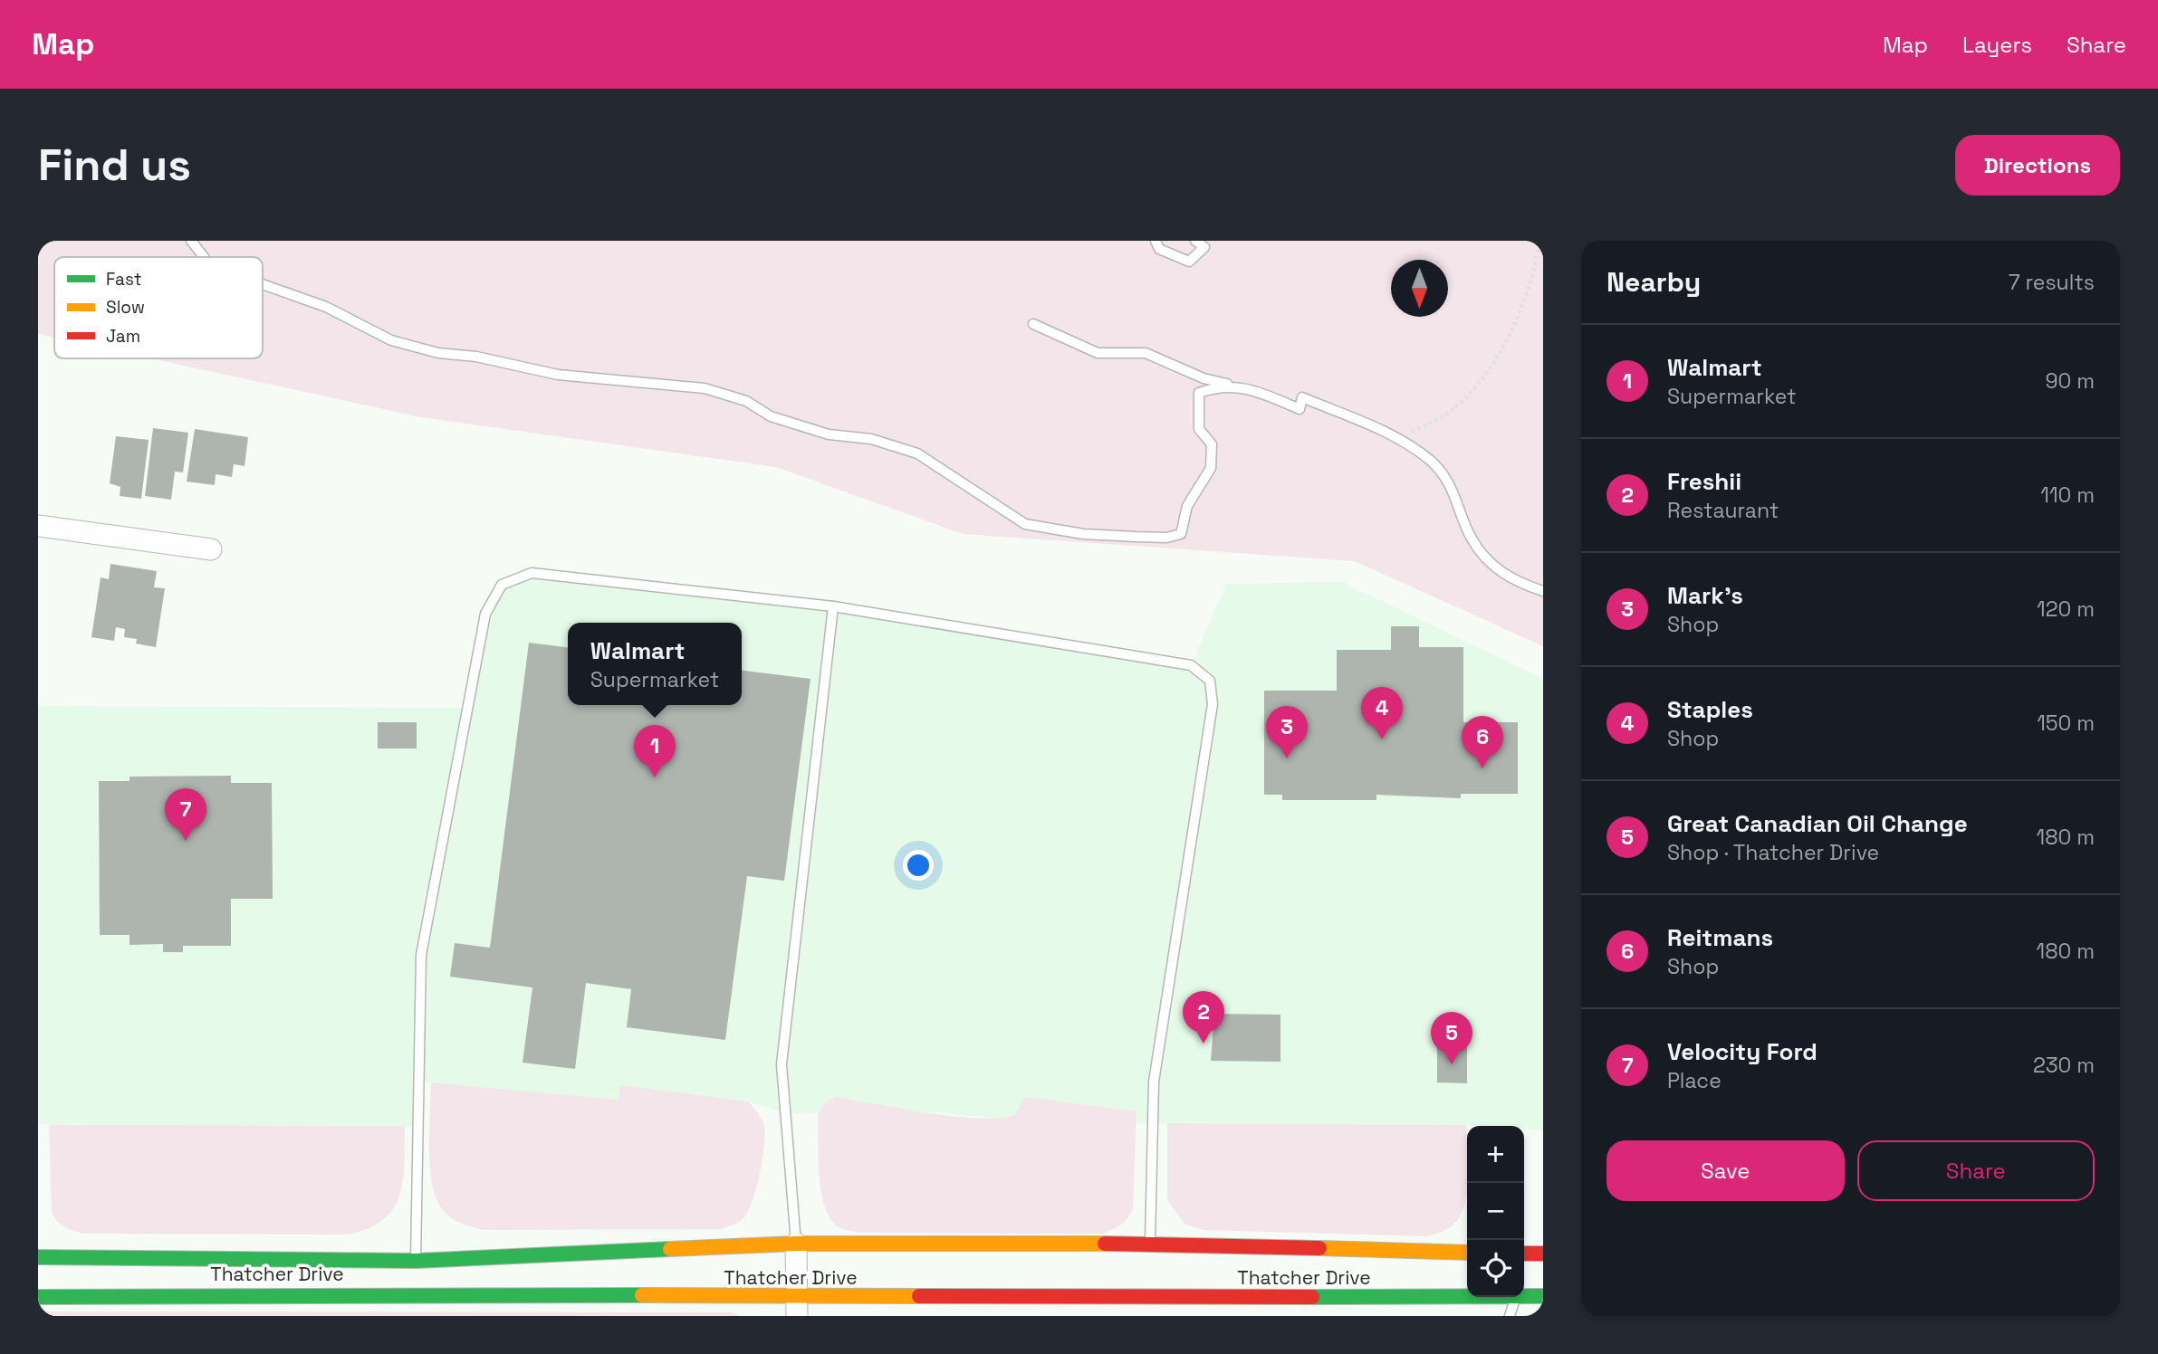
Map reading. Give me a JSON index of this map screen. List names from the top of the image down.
{
  "streets": {
    "main road": ["Thatcher Drive"]
  },
  "legend": ["Fast", "Slow", "Jam"],
  "north": "bottom",
  "page": {
    "header": "Map",
    "nav": ["Map", "Layers", "Share"],
    "buttons": [
      "Directions",
      ["Save", "Share"]
    ],
    "title": "Find us",
    "heading": ["Nearby", "7 results"],
    "list": [
      {
        "mark": "1",
        "name": "Walmart",
        "note": "Supermarket",
        "value": "90 m"
      },
      {
        "mark": "2",
        "name": "Freshii",
        "note": "Restaurant",
        "value": "110 m"
      },
      {
        "mark": "3",
        "name": "Mark's",
        "note": "Shop",
        "value": "120 m"
      },
      {
        "mark": "4",
        "name": "Staples",
        "note": "Shop",
        "value": "150 m"
      },
      {
        "mark": "5",
        "name": "Great Canadian Oil Change",
        "note": "Shop · Thatcher Drive",
        "value": "180 m"
      },
      {
        "mark": "6",
        "name": "Reitmans",
        "note": "Shop",
        "value": "180 m"
      },
      {
        "mark": "7",
        "name": "Velocity Ford",
        "note": "Place",
        "value": "230 m"
      }
    ],
    "popup": ["Walmart", "Supermarket"],
    "pins": [
      "4",
      "3",
      "6",
      "1",
      "7",
      "2",
      "5"
    ],
    "map_buttons": ["+", "−"]
  }
}
